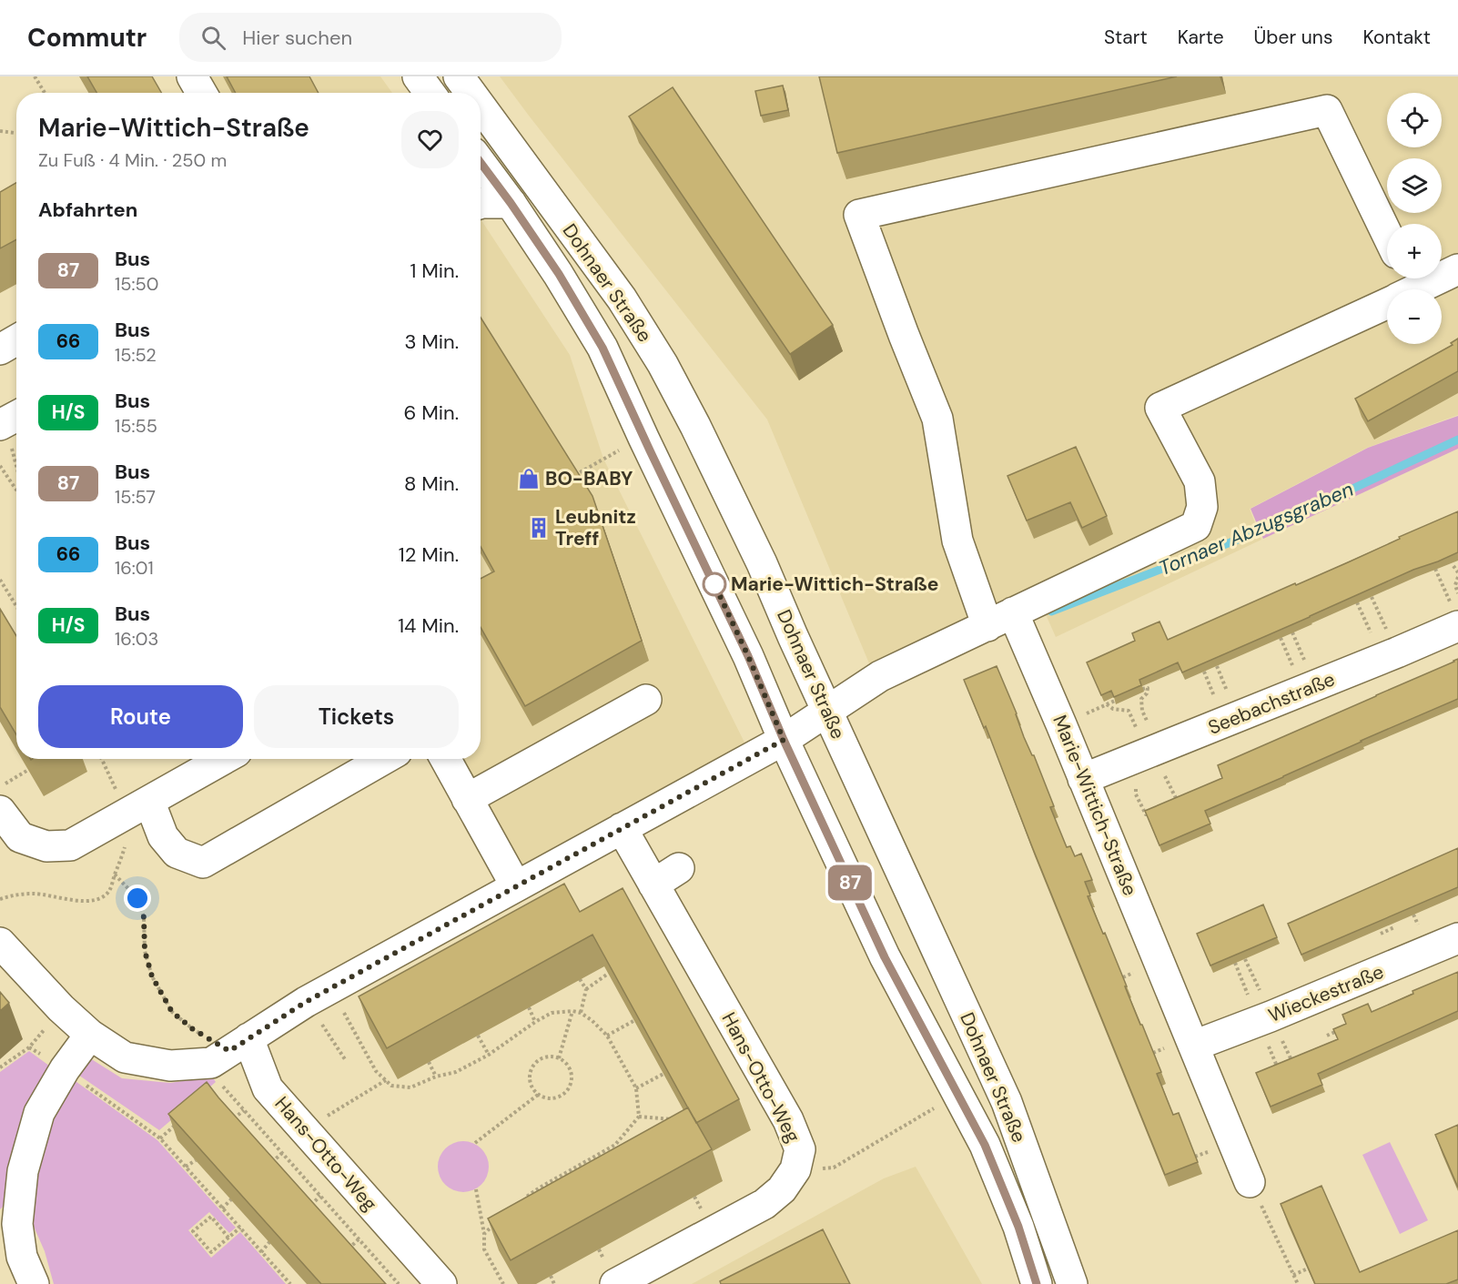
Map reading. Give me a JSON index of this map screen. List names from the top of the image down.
{
  "streets": {
    "street": [
      "Dohnaer Straße",
      "Seebachstraße",
      "Marie-Wittich-Straße",
      "Wieckestraße",
      "Hans-Otto-Weg"
    ]
  },
  "crossings": [
    ["Seebachstraße", "Marie-Wittich-Straße"],
    ["Marie-Wittich-Straße", "Wieckestraße"]
  ],
  "water": ["Tornaer Abzugsgraben"],
  "places": {
    "shop": ["BO-BABY"],
    "building": ["Leubnitz Treff"],
    "other": ["Marie-Wittich-Straße"]
  },
  "lines": ["bus line 87"],
  "page": {
    "header": "Commutr",
    "search": "Hier suchen",
    "nav": [
      "Start",
      "Karte",
      "Über uns",
      "Kontakt"
    ],
    "on_map": "87",
    "map_buttons": ["+", "−"],
    "heading": [
      ["Marie-Wittich-Straße", "Zu Fuß · 4 Min. · 250 m"],
      "Abfahrten"
    ],
    "list": [
      {
        "mark": "87",
        "name": "Bus",
        "note": "15:50",
        "value": "1 Min."
      },
      {
        "mark": "66",
        "name": "Bus",
        "note": "15:52",
        "value": "3 Min."
      },
      {
        "mark": "H/S",
        "name": "Bus",
        "note": "15:55",
        "value": "6 Min."
      },
      {
        "mark": "87",
        "name": "Bus",
        "note": "15:57",
        "value": "8 Min."
      },
      {
        "mark": "66",
        "name": "Bus",
        "note": "16:01",
        "value": "12 Min."
      },
      {
        "mark": "H/S",
        "name": "Bus",
        "note": "16:03",
        "value": "14 Min."
      }
    ],
    "buttons": ["Route", "Tickets"]
  }
}
